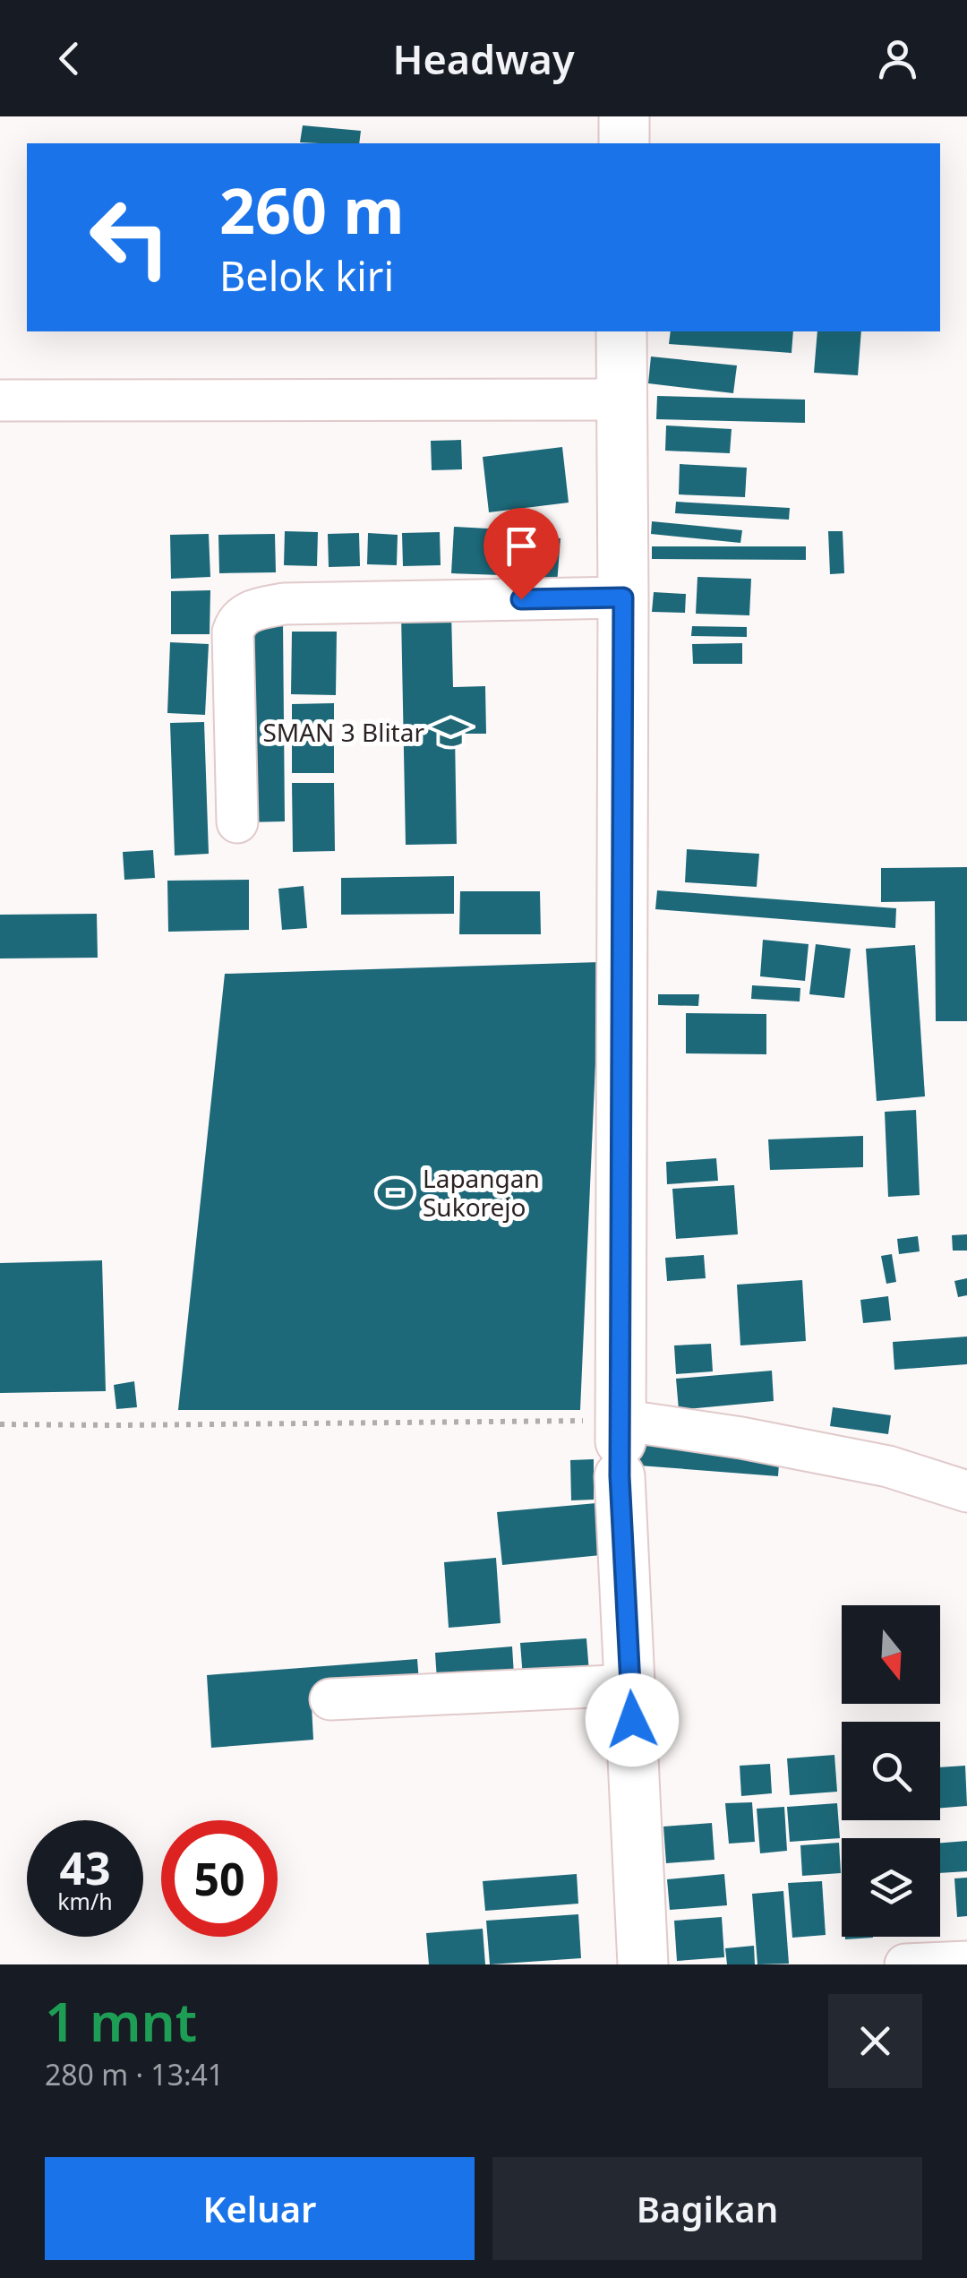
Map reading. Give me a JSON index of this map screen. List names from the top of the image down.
{
  "places": {
    "school or university": ["SMAN 3 Blitar"],
    "sports": ["Lapangan Sukorejo"]
  },
  "north": "bottom",
  "page": {
    "header": "Headway",
    "turn": ["260 m", "Belok kiri"],
    "speed": "43 km/h",
    "limit": "50",
    "heading": ["1 mnt", "280 m · 13:41"],
    "buttons": ["Keluar", "Bagikan"]
  }
}
